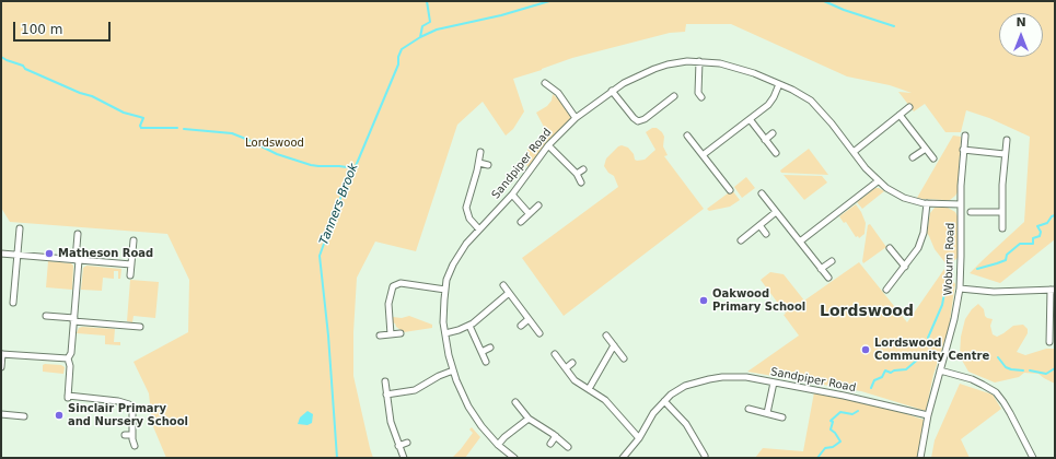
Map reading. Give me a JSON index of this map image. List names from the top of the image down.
{
  "streets": {
    "street": ["Sandpiper Road", "Woburn Road"]
  },
  "crossings": [
    ["Sandpiper Road", "Woburn Road"]
  ],
  "districts": ["Lordswood"],
  "water": ["Tanners Brook"],
  "parks": ["Lordswood"],
  "places": [
    "Matheson Road",
    "Oakwood Primary School",
    "Lordswood Community Centre",
    "Sinclair Primary and Nursery School"
  ],
  "scale_bar": "100 m",
  "north": "top"
}
